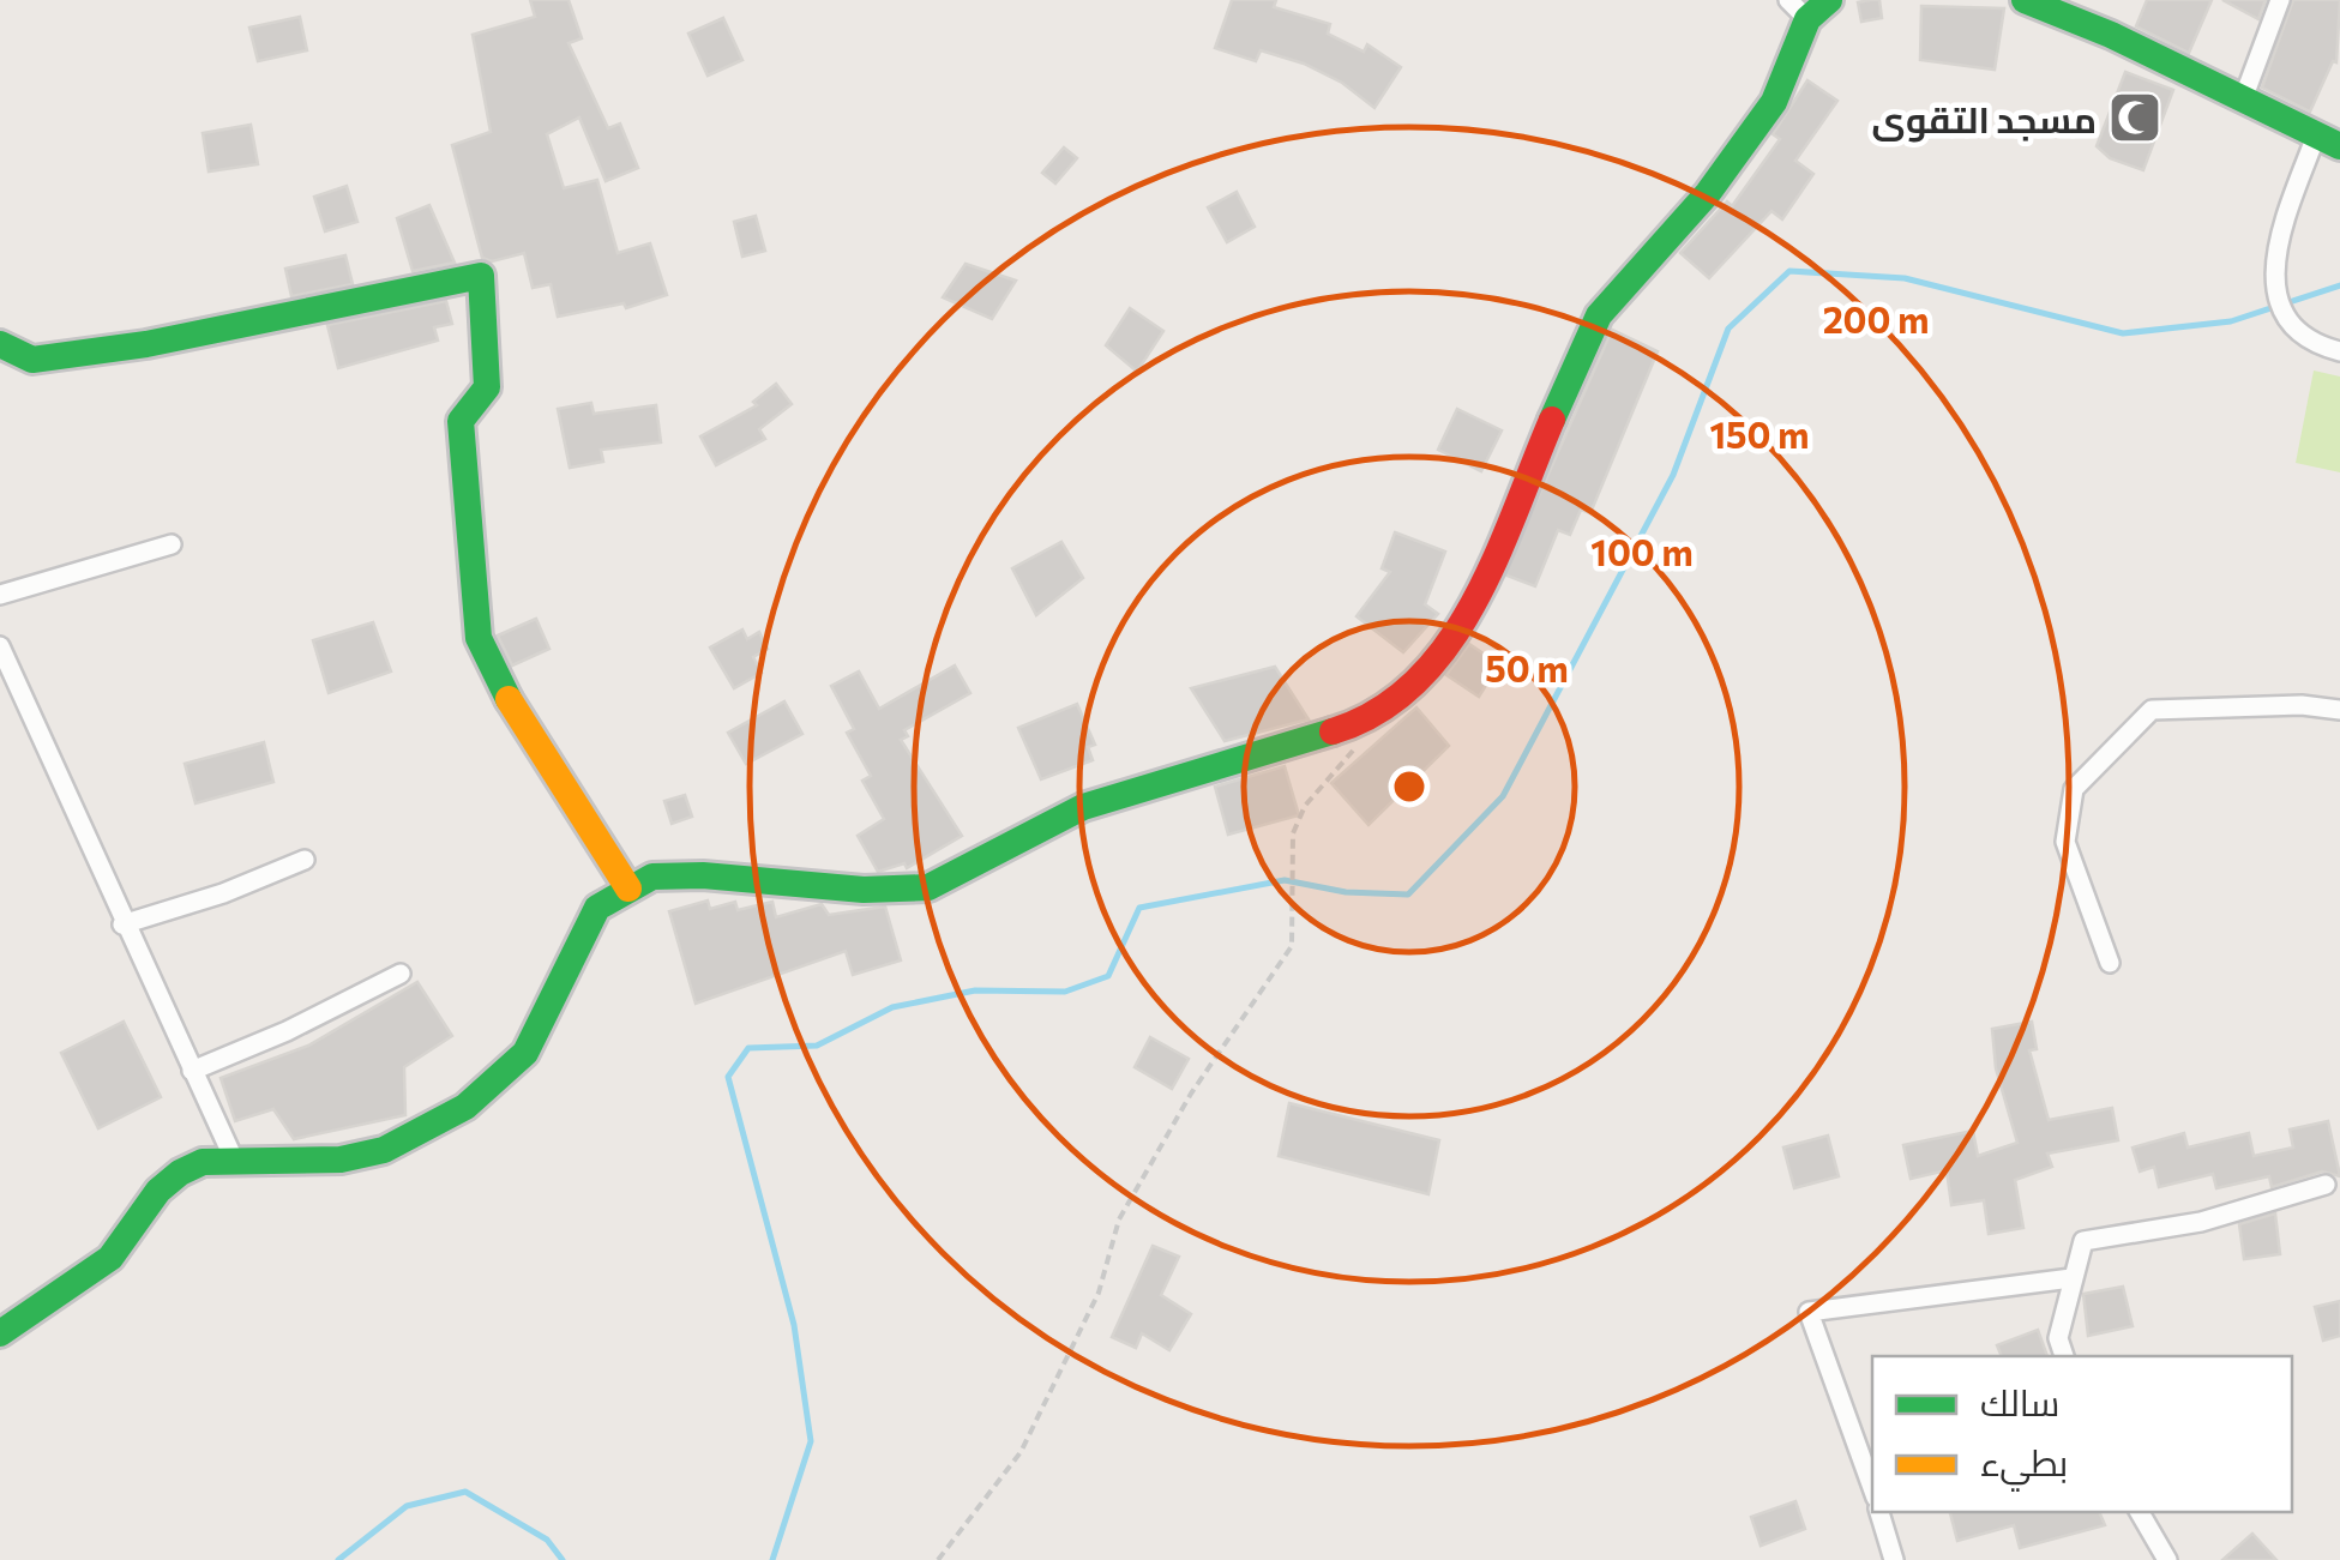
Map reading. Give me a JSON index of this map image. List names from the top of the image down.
{
  "places": {
    "mosque": ["مسجد التقوى"]
  },
  "legend": ["سالك", "بطيء"],
  "rings": [
    "200 m",
    "150 m",
    "100 m",
    "50 m"
  ]
}
